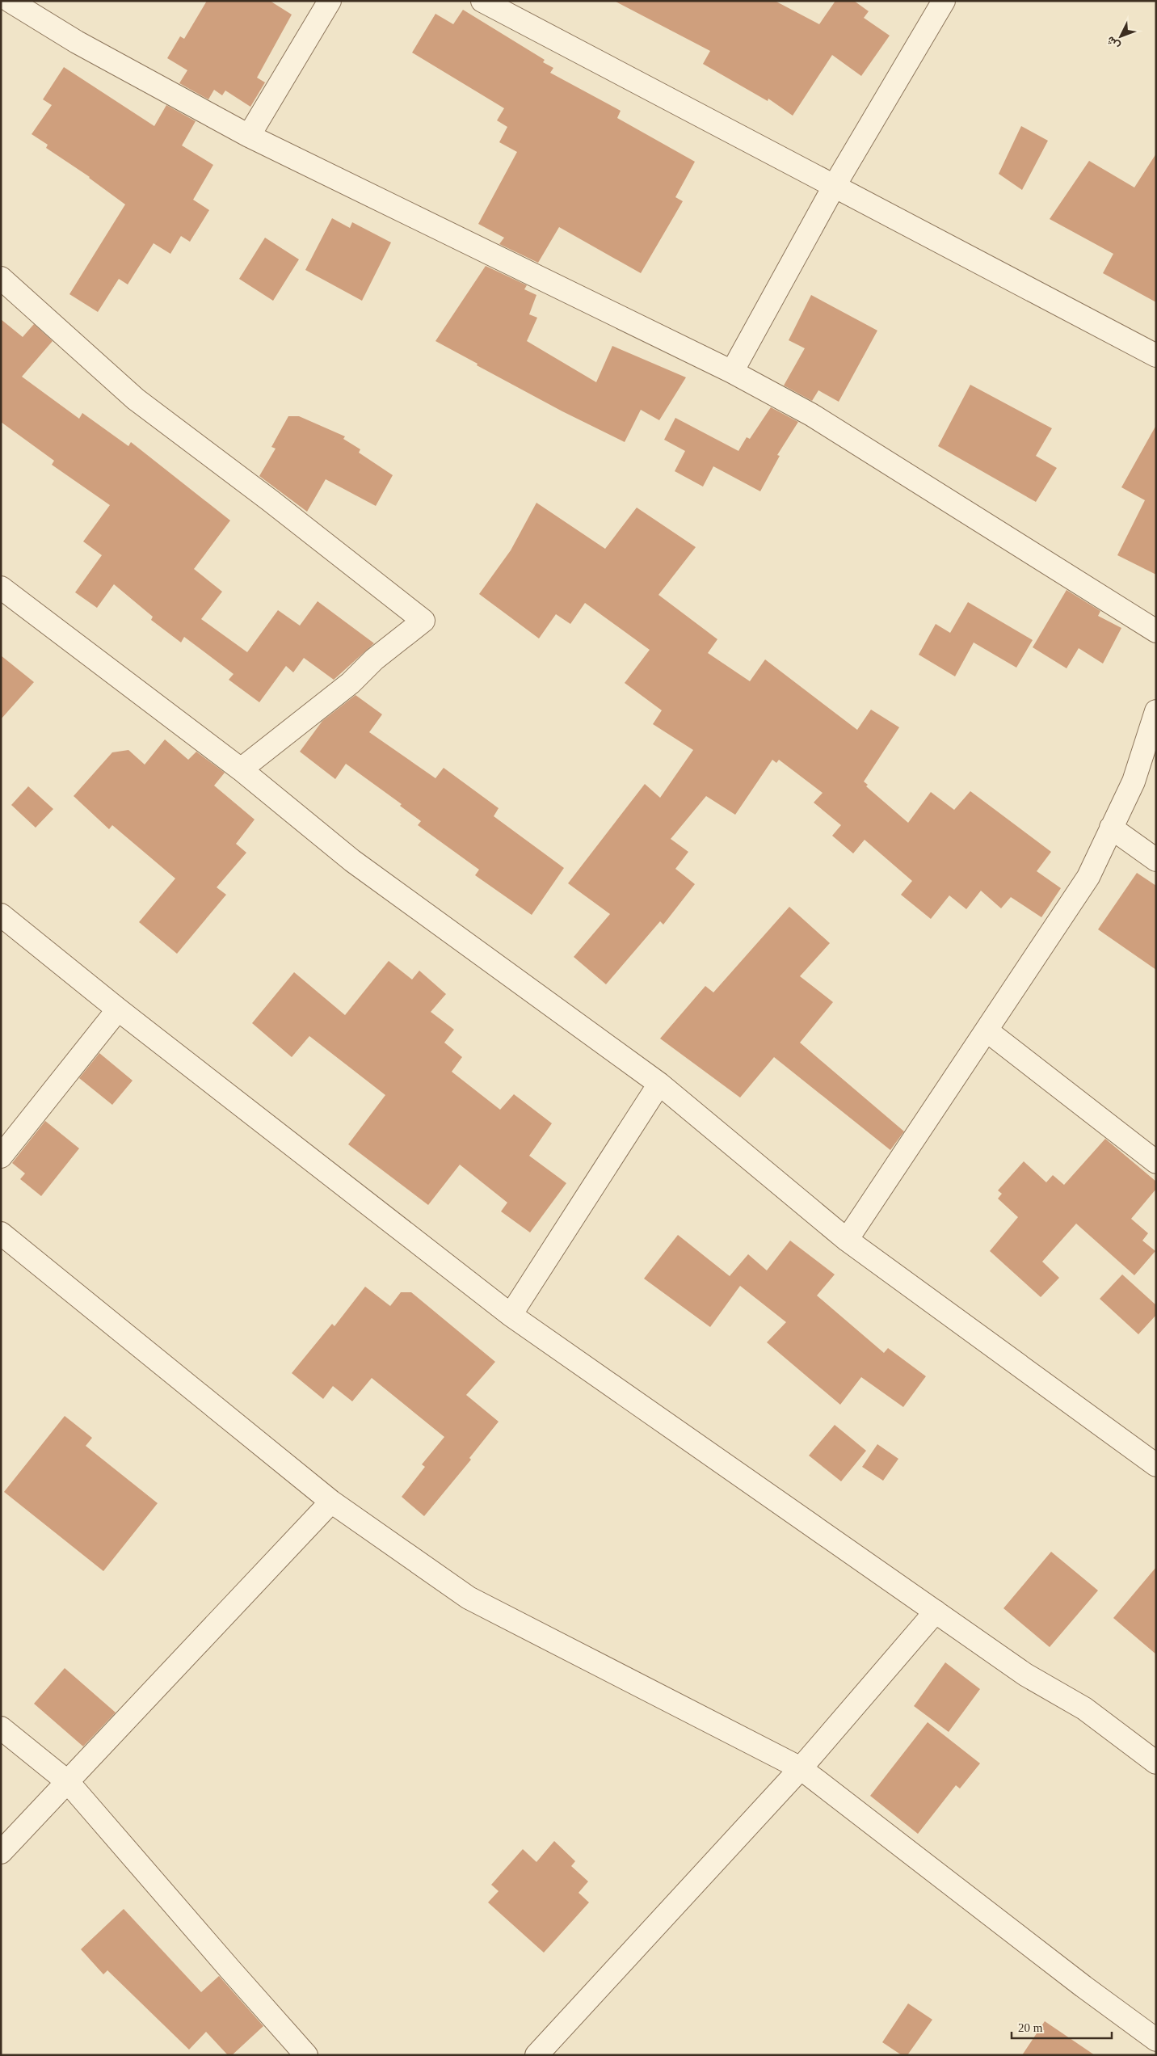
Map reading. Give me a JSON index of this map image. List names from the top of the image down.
{
  "scale_bar": "20 m",
  "north": "bottom left"
}
